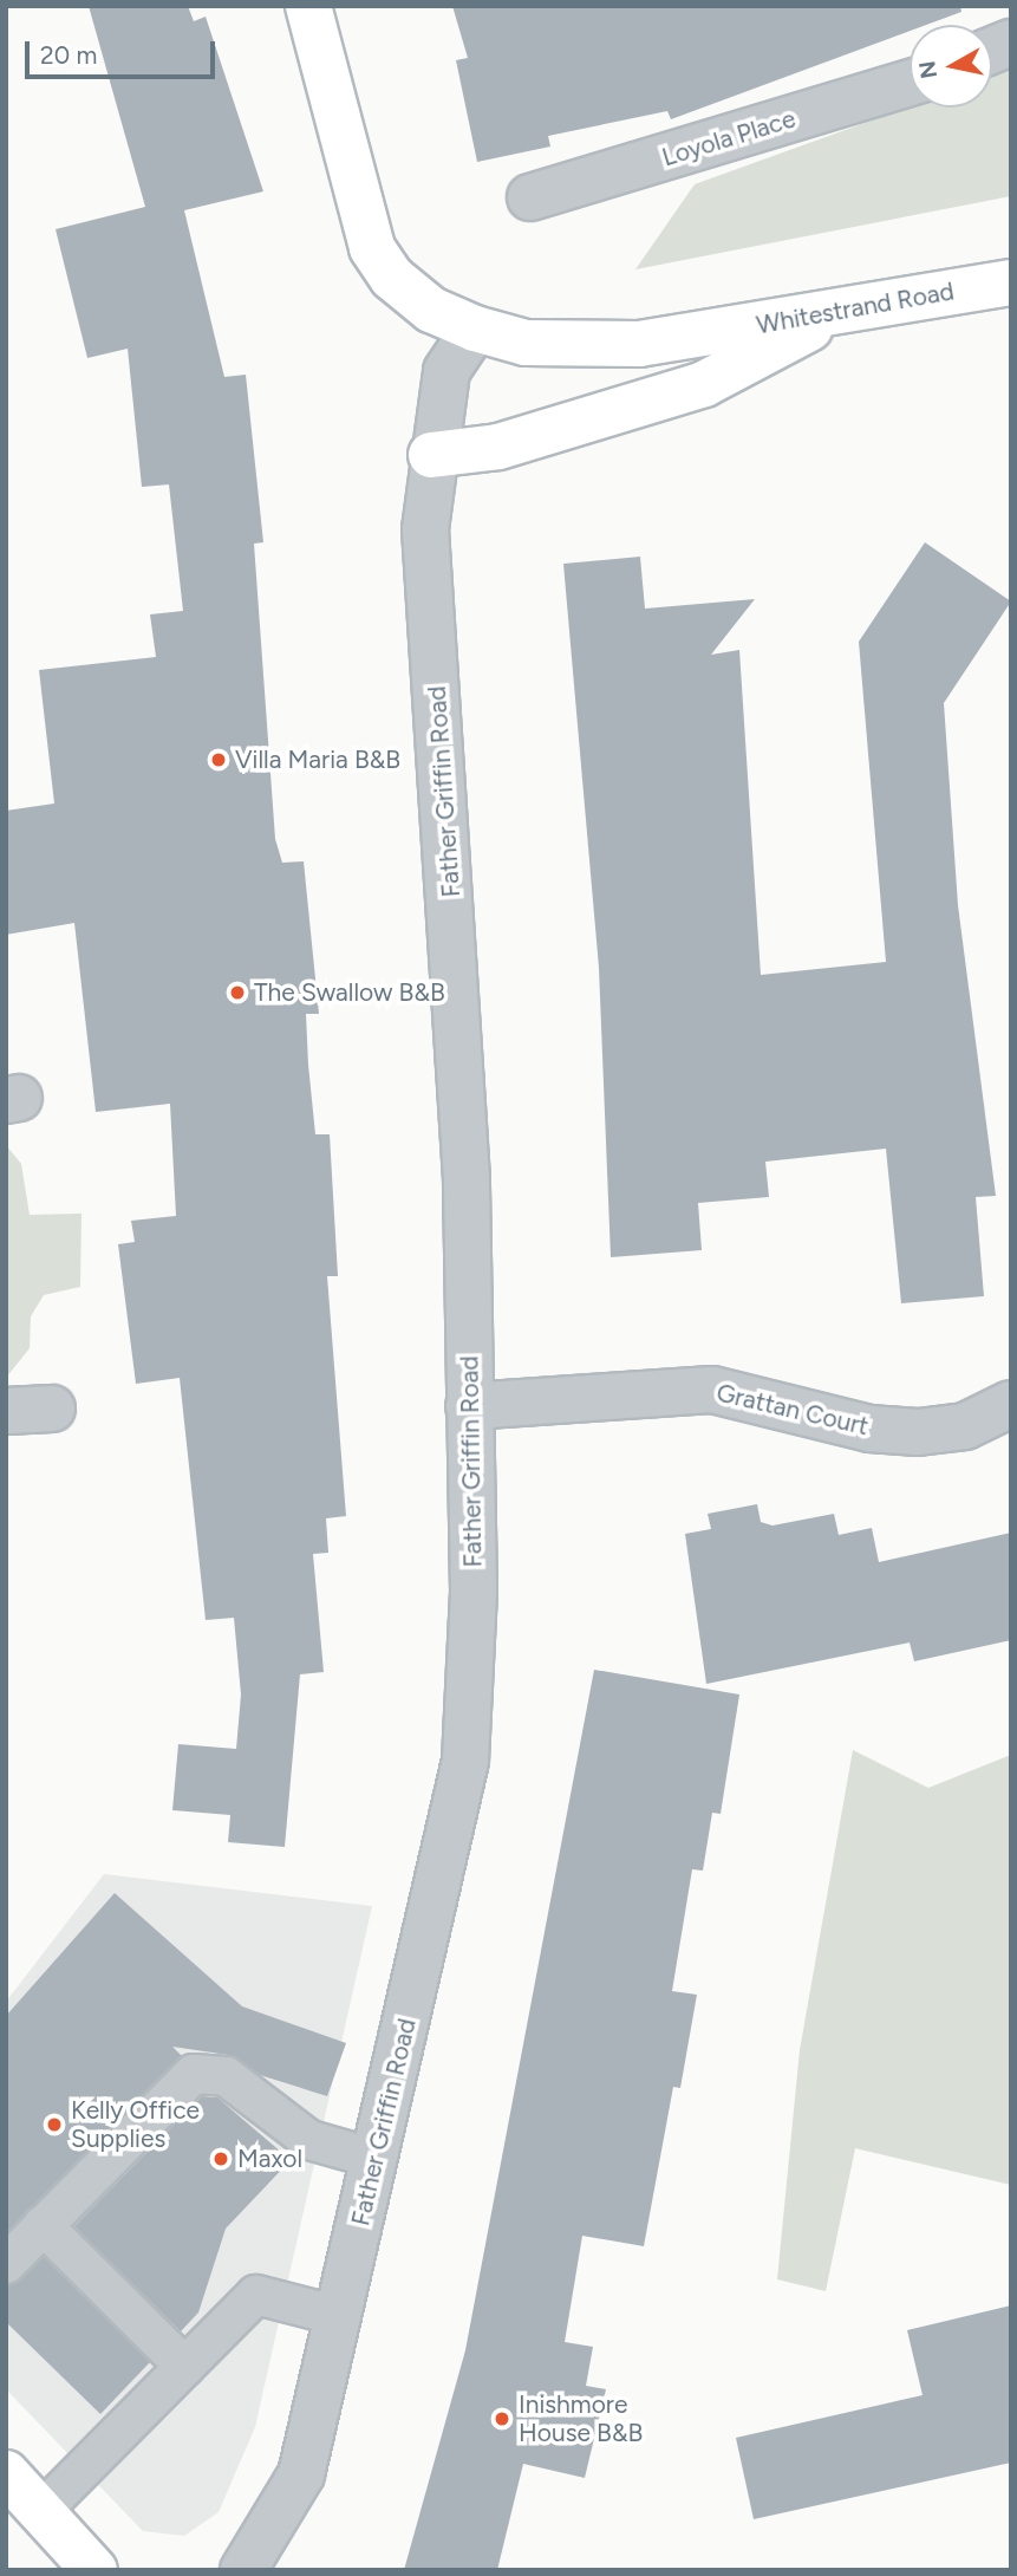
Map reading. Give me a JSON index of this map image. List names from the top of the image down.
{
  "streets": {
    "main road": ["Whitestrand Road"],
    "street": ["Loyola Place", "Father Griffin Road", "Grattan Court"]
  },
  "crossings": [
    ["Whitestrand Road", "Father Griffin Road"],
    ["Father Griffin Road", "Grattan Court"]
  ],
  "places": [
    "Villa Maria B&B",
    "The Swallow B&B",
    "Kelly Office Supplies",
    "Maxol",
    "Inishmore House B&B"
  ],
  "scale_bar": "20 m",
  "north": "left"
}
